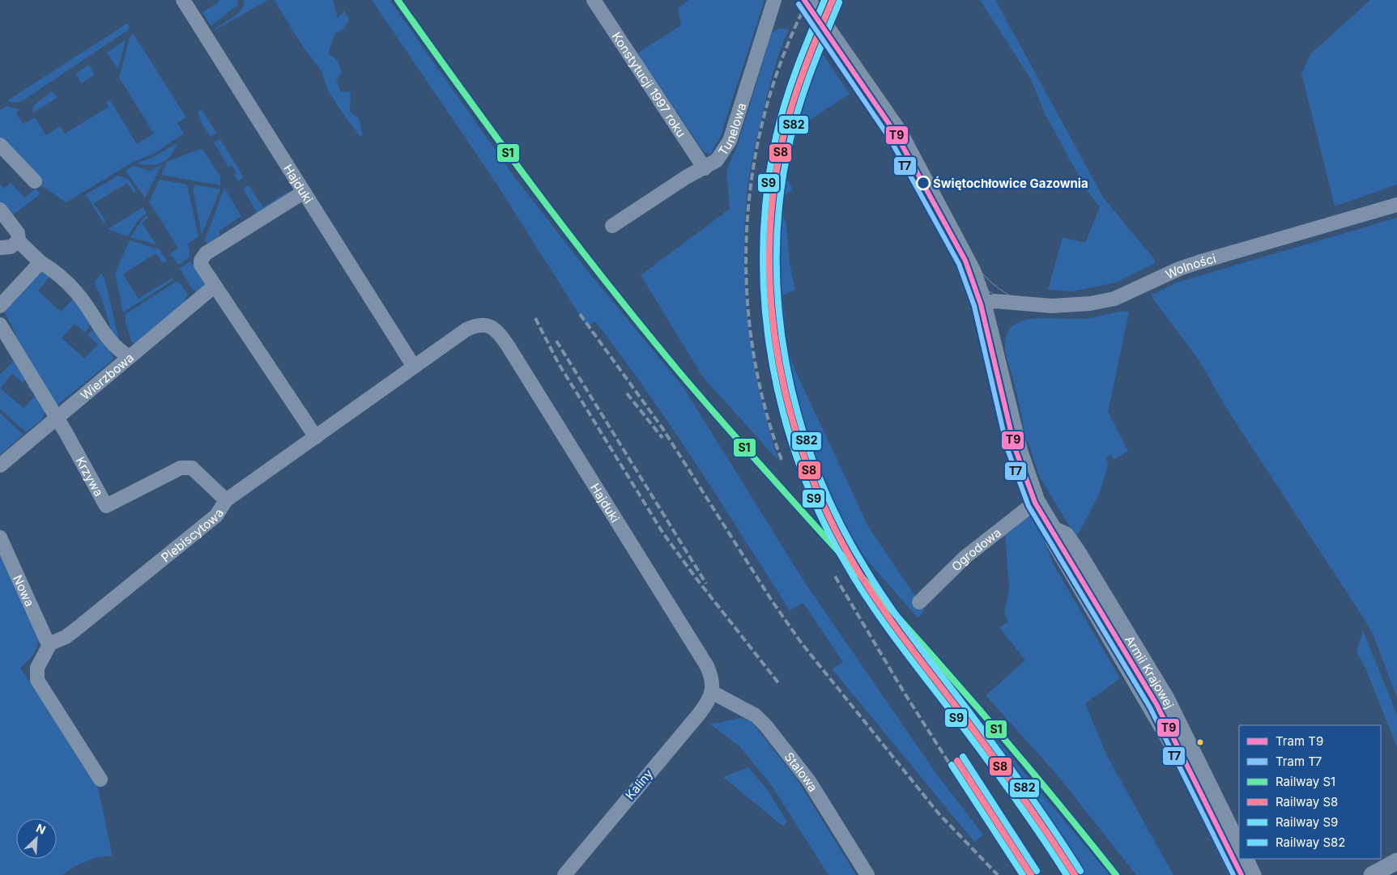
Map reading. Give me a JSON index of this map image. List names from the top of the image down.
{
  "streets": {
    "street": [
      "Konstytucji 1997 roku",
      "Tunelowa",
      "Hajduki",
      "Wolności",
      "Wierzbowa",
      "Krzywa",
      "Plebiscytowa",
      "Ogrodowa",
      "Nowa",
      "Armii Krajowej",
      "Stalowa",
      "Kaliny"
    ]
  },
  "crossings": [
    ["Konstytucji 1997 roku", "Tunelowa"],
    ["Hajduki", "Plebiscytowa"],
    ["Hajduki", "Stalowa"],
    ["Hajduki", "Kaliny"],
    ["Wolności", "Armii Krajowej"],
    ["Wierzbowa", "Krzywa"],
    ["Krzywa", "Plebiscytowa"],
    ["Plebiscytowa", "Nowa"],
    ["Ogrodowa", "Armii Krajowej"],
    ["Stalowa", "Kaliny"]
  ],
  "places": ["Świętochłowice Gazownia"],
  "lines": [
    "tram line T9",
    "rail line S1",
    "rail line S8",
    "rail line S9",
    "rail line S82",
    "tram line T7"
  ],
  "legend": [
    "Tram T9",
    "Tram T7",
    "Railway S1",
    "Railway S8",
    "Railway S9",
    "Railway S82"
  ],
  "north": "top right"
}
